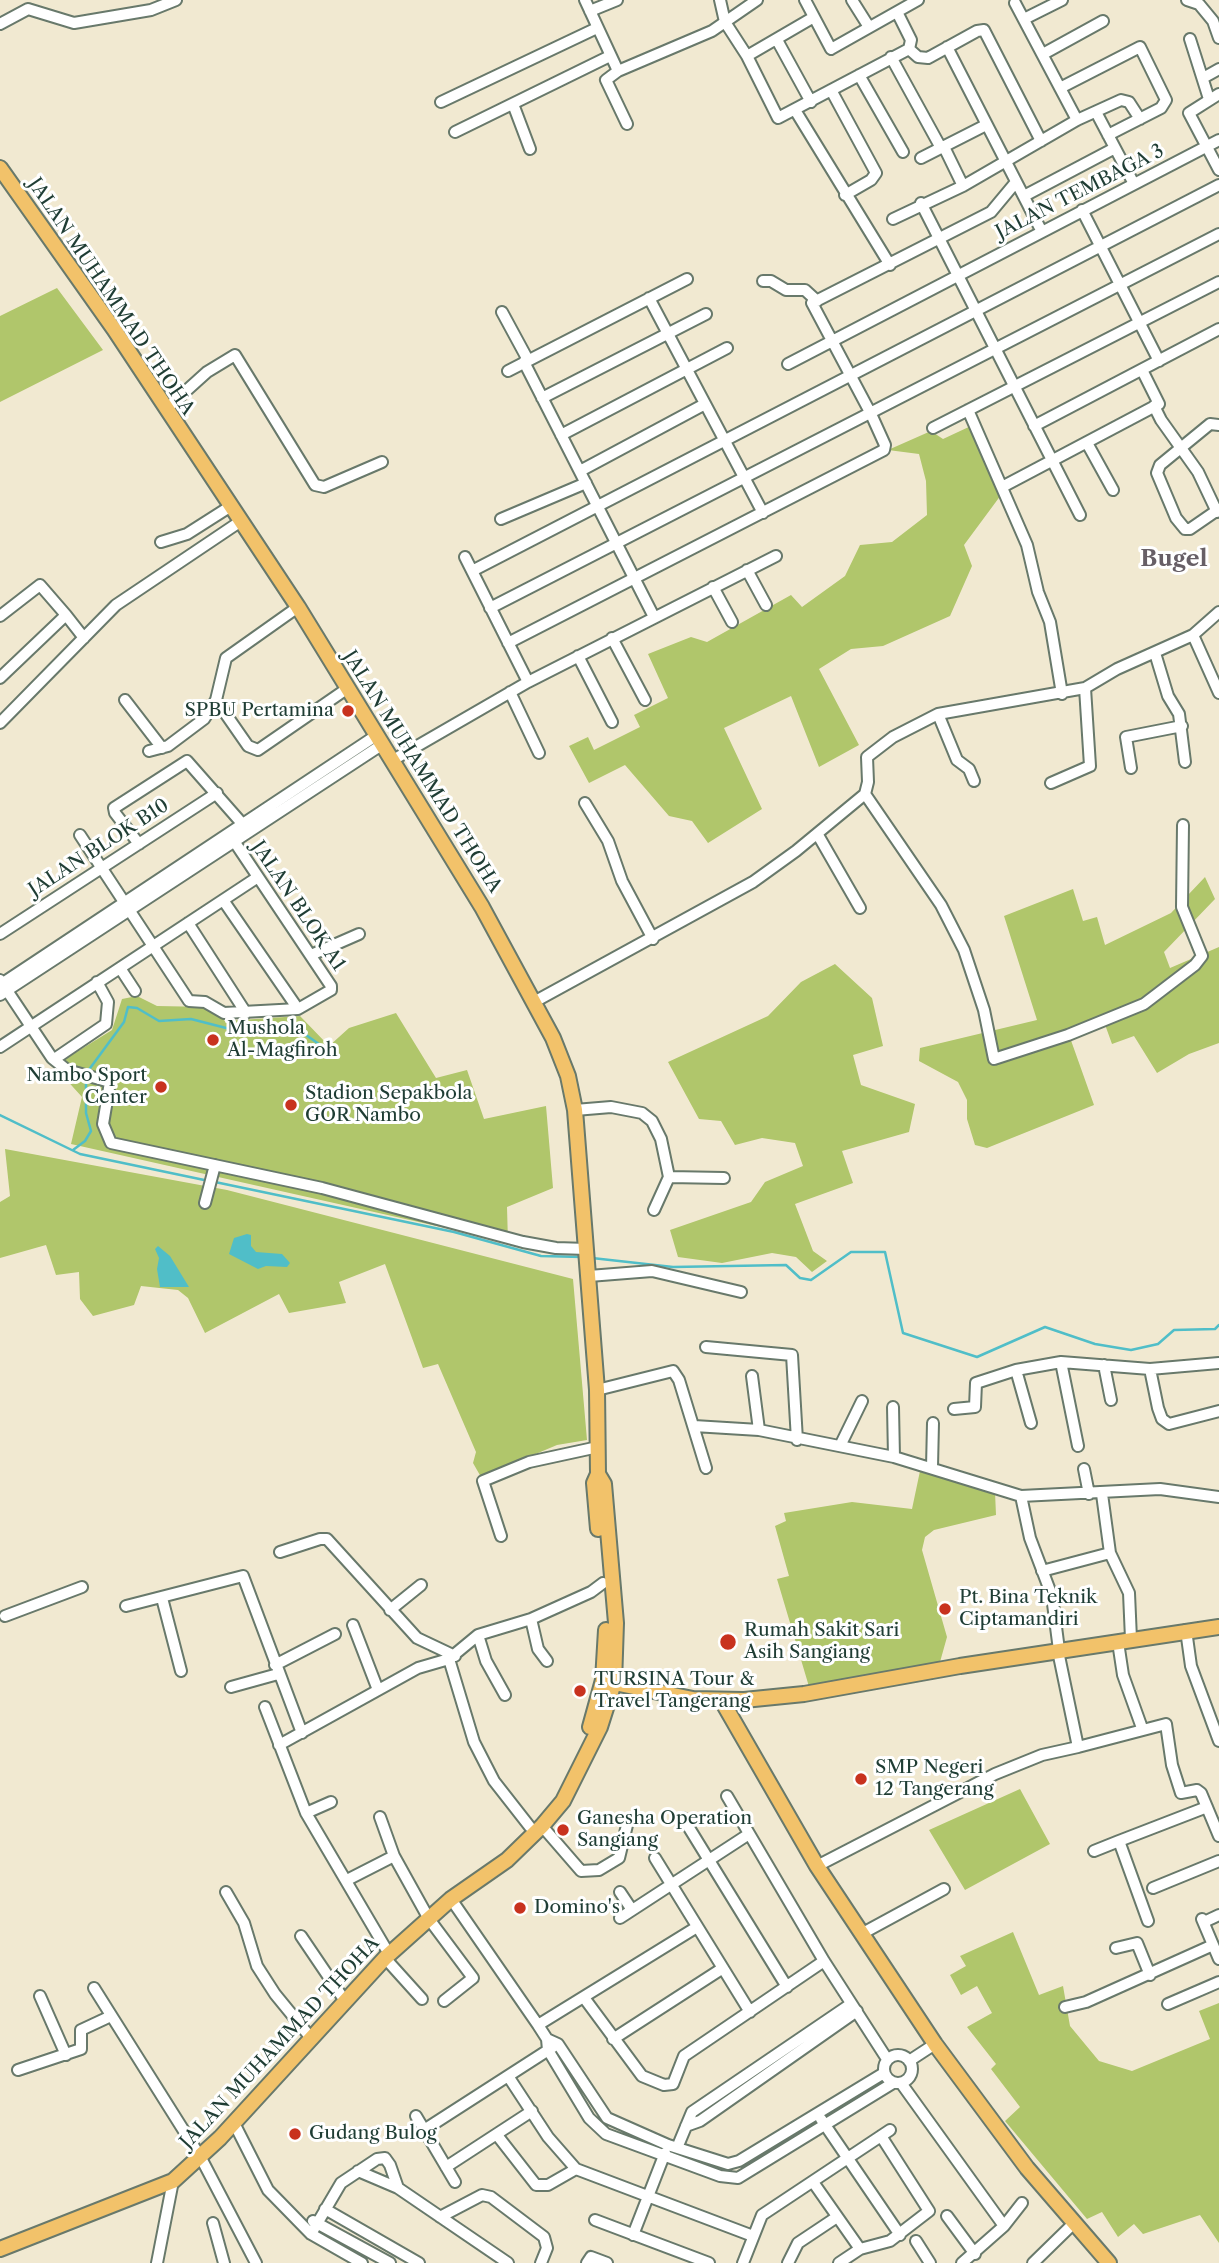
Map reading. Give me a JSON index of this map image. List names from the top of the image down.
{
  "streets": {
    "main road": ["JALAN MUHAMMAD THOHA"],
    "street": ["JALAN TEMBAGA 3", "JALAN BLOK B10", "JALAN BLOK A1"]
  },
  "districts": ["Bugel"],
  "places": [
    "SPBU Pertamina",
    "Mushola Al-Magfiroh",
    "Nambo Sport Center",
    "Stadion Sepakbola GOR Nambo",
    "Pt. Bina Teknik Ciptamandiri",
    "Rumah Sakit Sari Asih Sangiang",
    "TURSINA Tour & Travel Tangerang",
    "SMP Negeri 12 Tangerang",
    "Ganesha Operation Sangiang",
    "Domino's",
    "Gudang Bulog"
  ]
}
